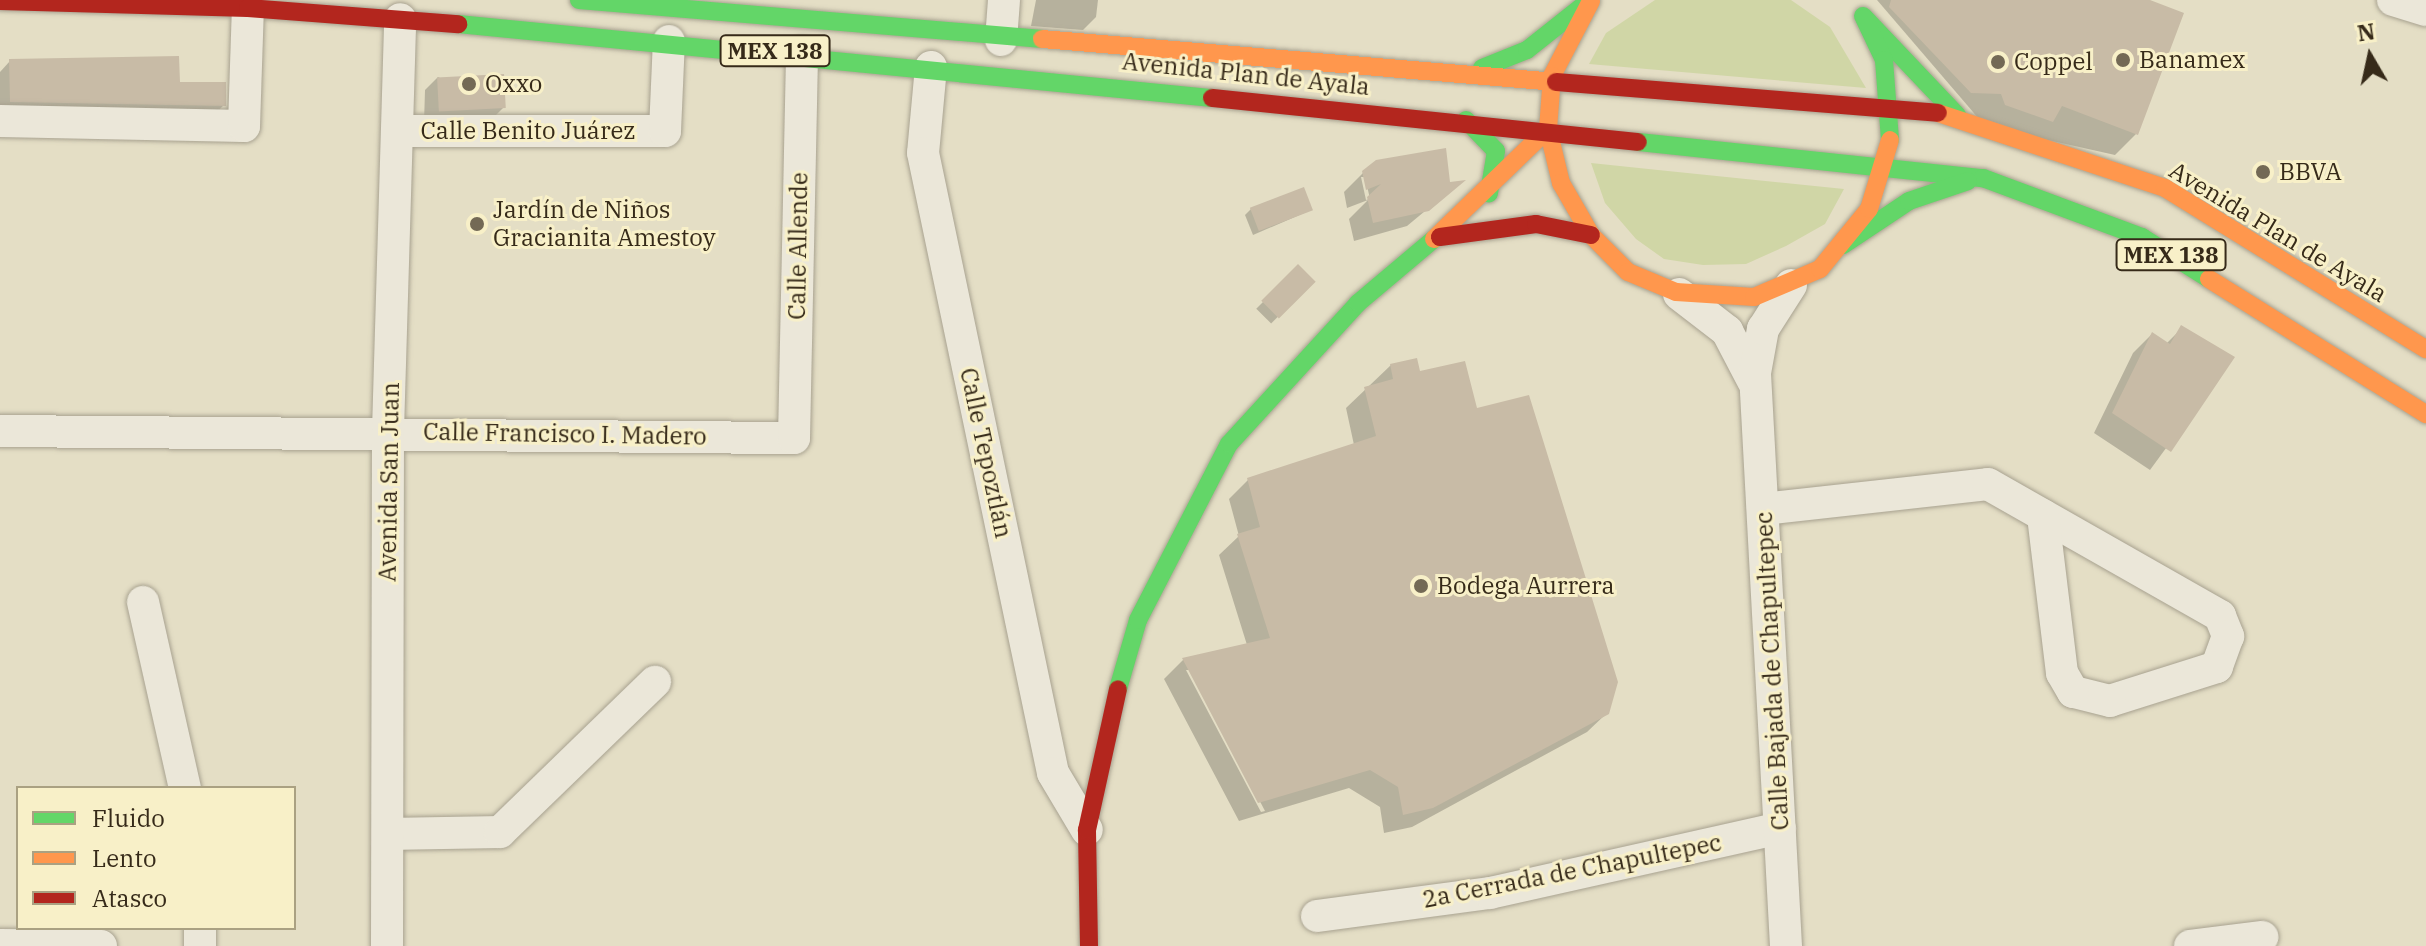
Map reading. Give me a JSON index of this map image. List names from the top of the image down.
{
  "streets": {
    "main road": ["MEX 138", "Avenida Plan de Ayala"],
    "street": [
      "Calle Benito Juárez",
      "Calle Allende",
      "Calle Francisco I. Madero",
      "Calle Tepoztlán",
      "Avenida San Juan",
      "Calle Bajada de Chapultepec",
      "2a Cerrada de Chapultepec"
    ]
  },
  "crossings": [
    ["Avenida Plan de Ayala", "Calle Benito Juárez"],
    ["Avenida Plan de Ayala", "Calle Allende"],
    ["Avenida Plan de Ayala", "Calle Tepoztlán"],
    ["Avenida Plan de Ayala", "Avenida San Juan"],
    ["Calle Benito Juárez", "Avenida San Juan"],
    ["Calle Allende", "Calle Francisco I. Madero"],
    ["Calle Francisco I. Madero", "Avenida San Juan"],
    ["Calle Bajada de Chapultepec", "2a Cerrada de Chapultepec"]
  ],
  "places": [
    "Banamex",
    "Coppel",
    "Oxxo",
    "BBVA",
    "Jardín de Niños Gracianita Amestoy",
    "Bodega Aurrera"
  ],
  "legend": ["Fluido", "Lento", "Atasco"],
  "north": "top"
}
